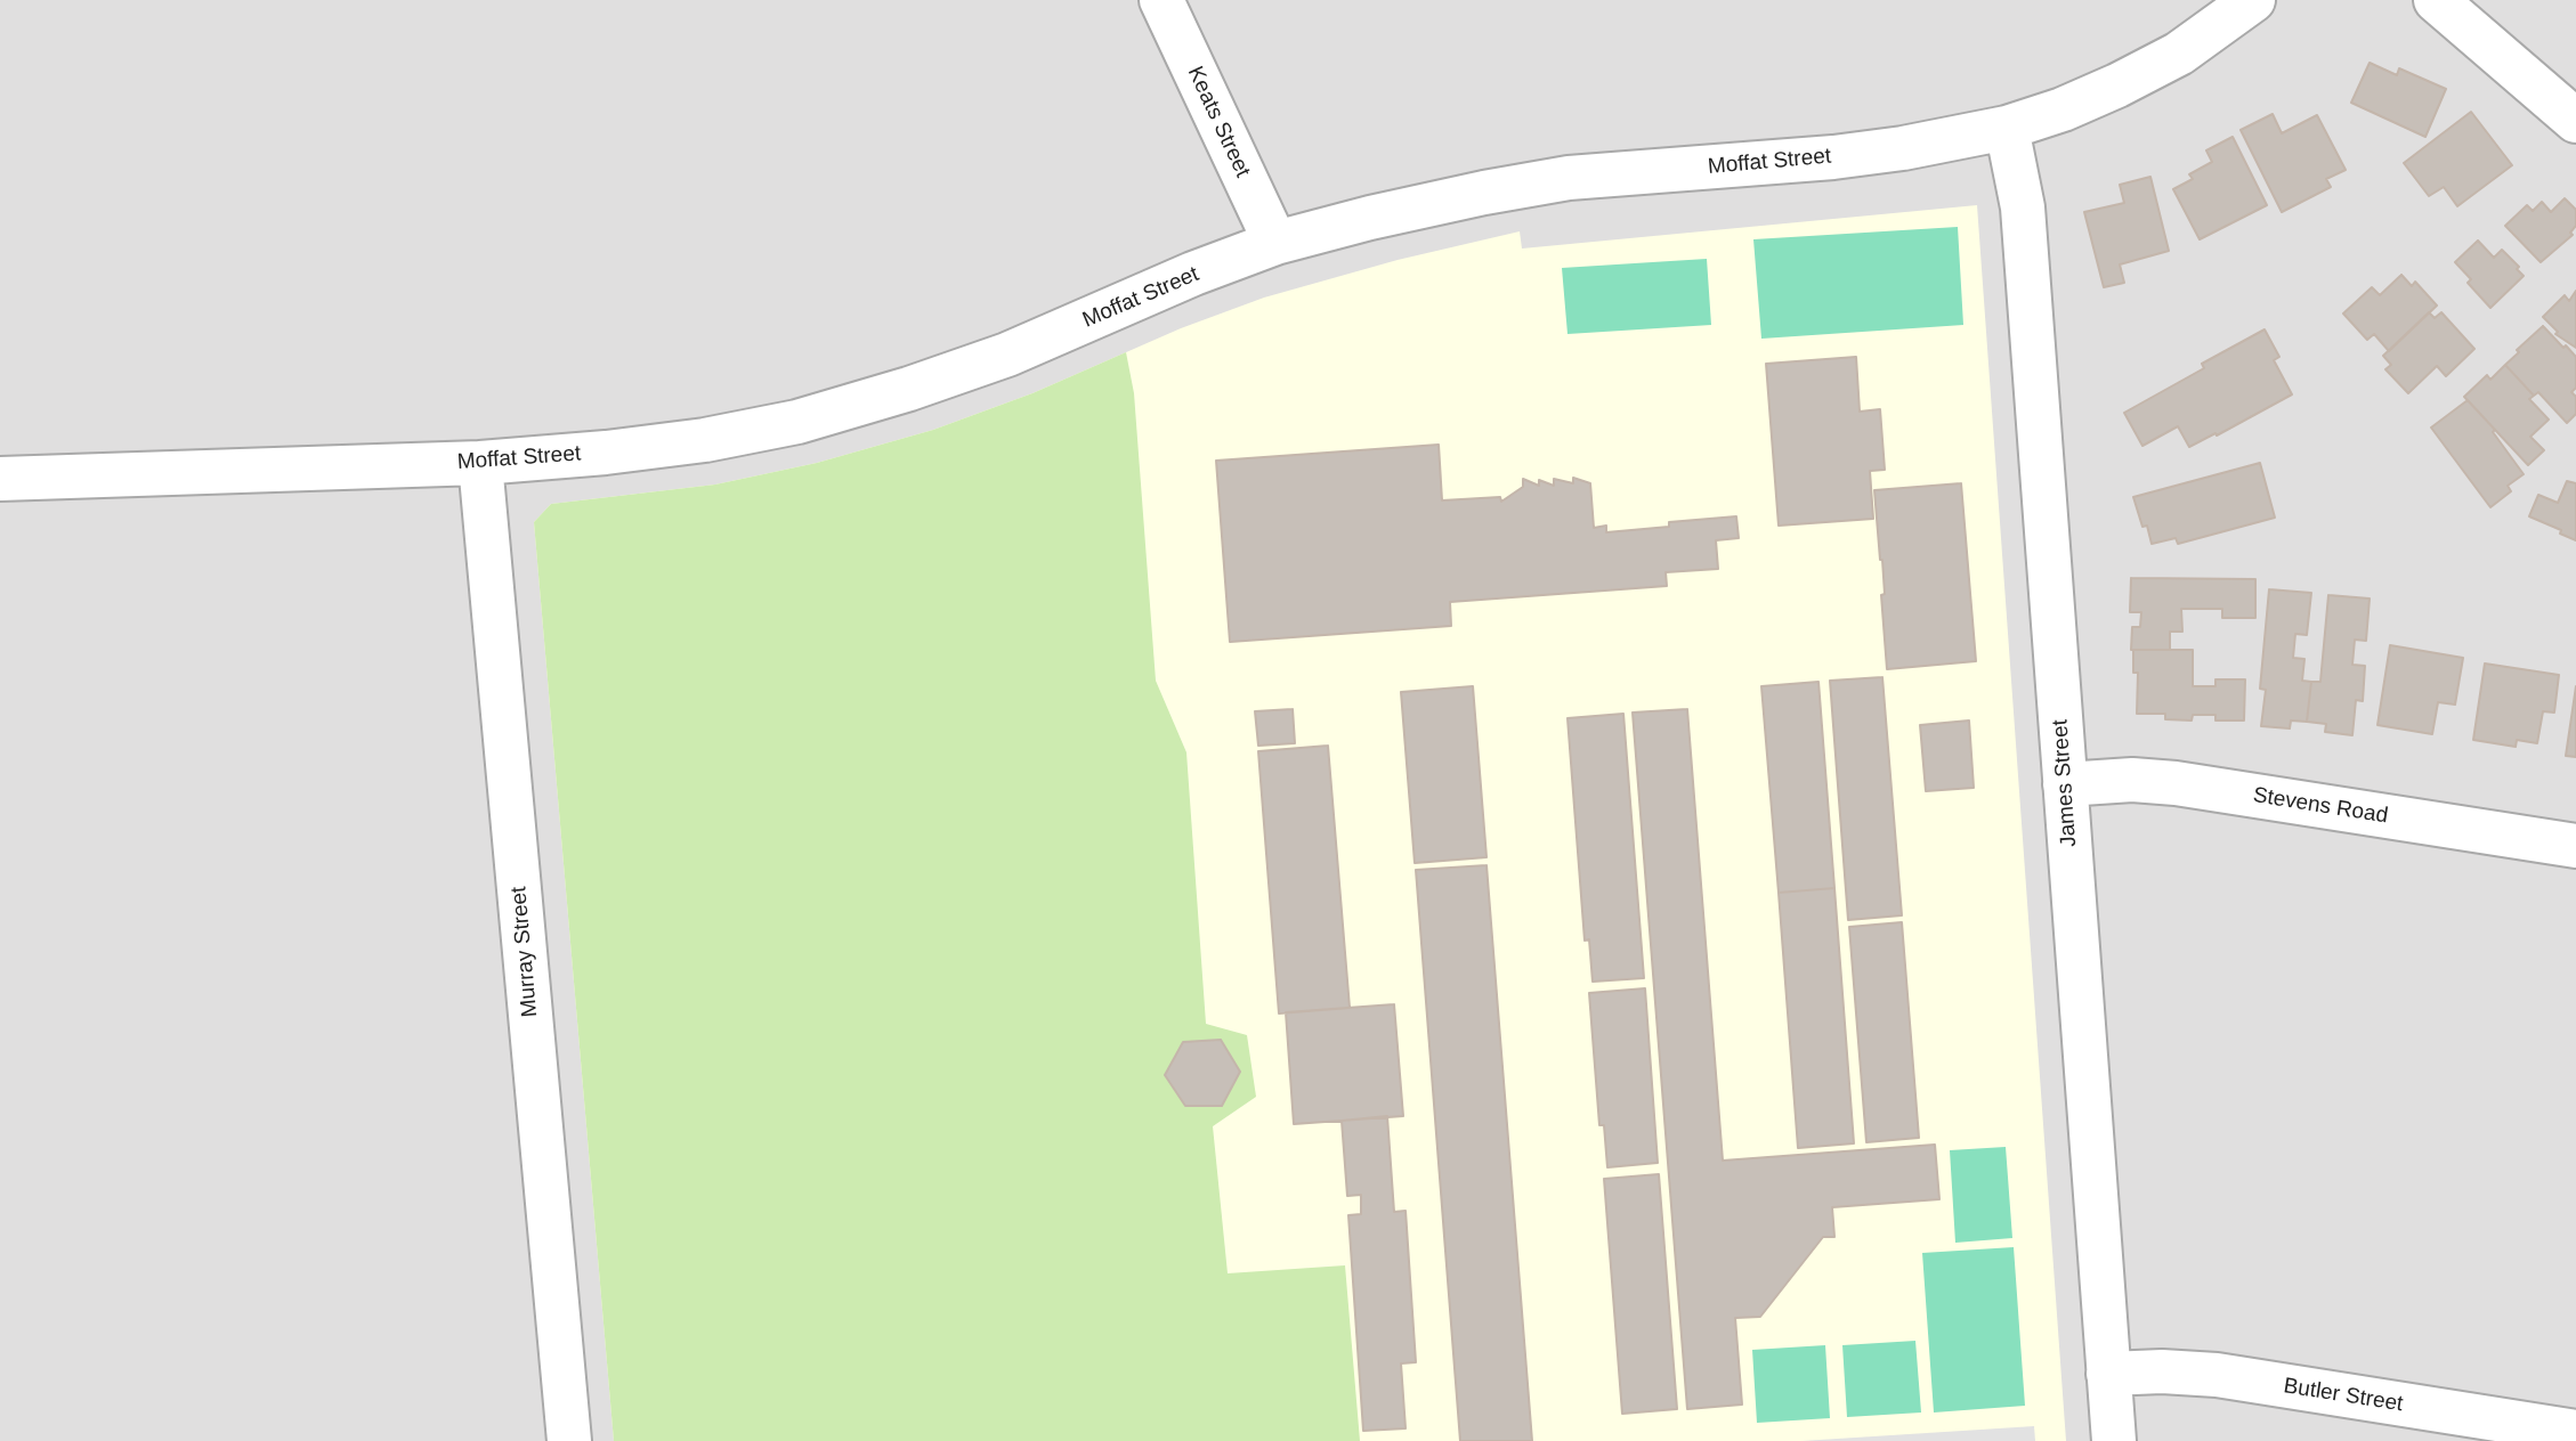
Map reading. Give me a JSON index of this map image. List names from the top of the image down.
{
  "streets": {
    "street": [
      "Keats Street",
      "Moffat Street",
      "James Street",
      "Stevens Road",
      "Murray Street",
      "Butler Street"
    ]
  },
  "crossings": [
    ["Keats Street", "Moffat Street"],
    ["Moffat Street", "James Street"],
    ["Moffat Street", "Murray Street"],
    ["James Street", "Stevens Road"],
    ["James Street", "Butler Street"]
  ]
}
